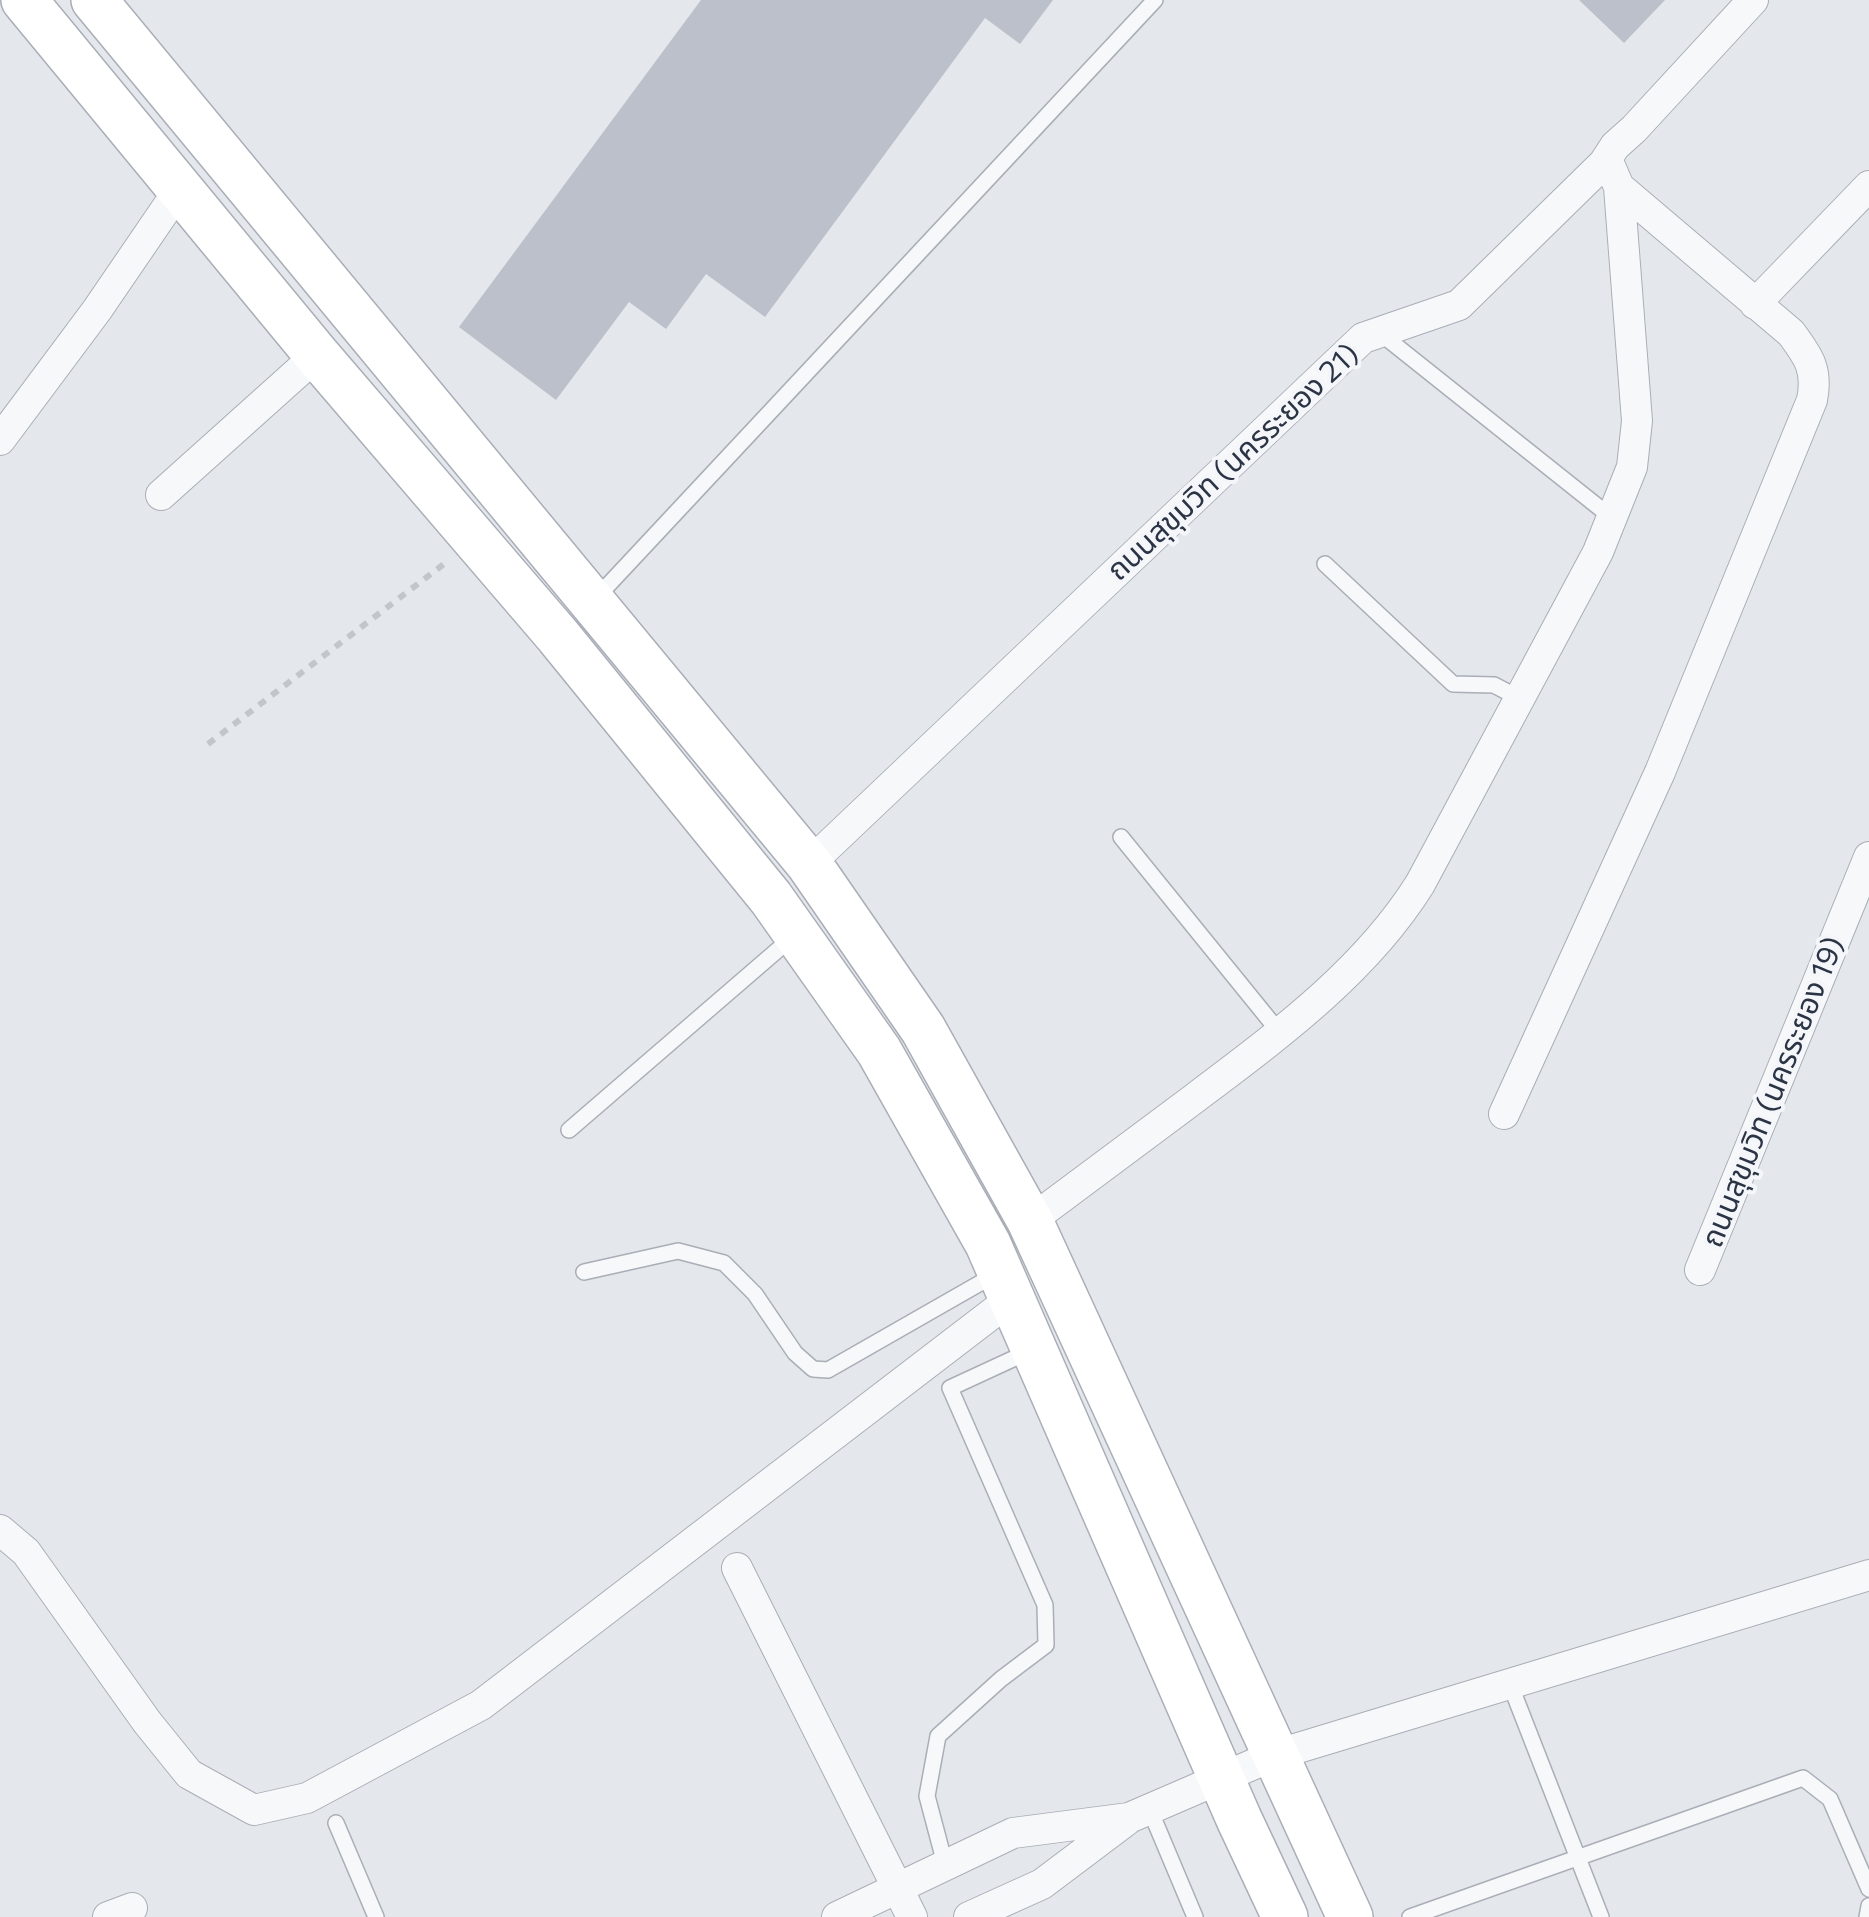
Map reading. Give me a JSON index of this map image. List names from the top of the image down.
{
  "streets": {
    "street": ["ถนนสุขุมวิท (นครระยอง 21)", "ถนนสุขุมวิท (นครระยอง 19)"]
  }
}
